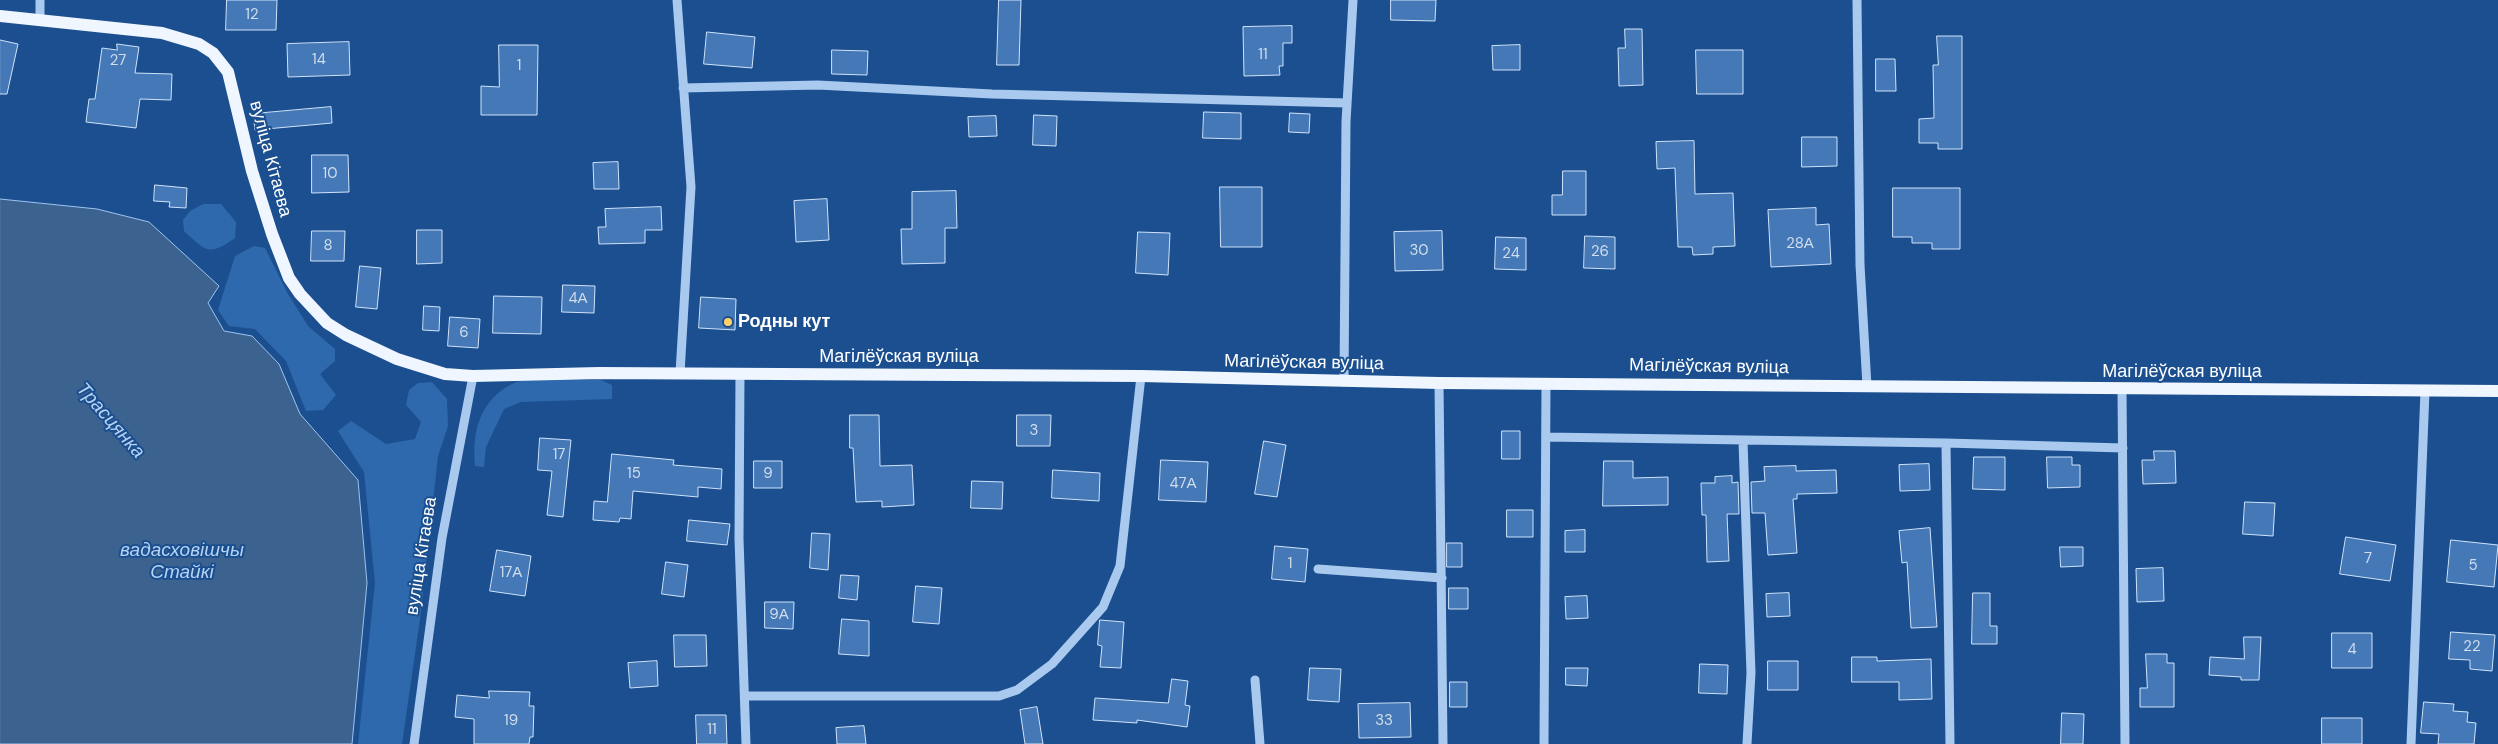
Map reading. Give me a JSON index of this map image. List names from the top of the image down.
{
  "streets": {
    "main road": ["вуліца Кітаева", "Магілёўская вуліца"]
  },
  "crossings": [
    ["вуліца Кітаева", "Магілёўская вуліца"]
  ],
  "water": ["Трасцянка", "вадасховішчы Стайкі"],
  "places": ["Родны кут"],
  "house_numbers": [
    "12",
    "11",
    "14",
    "27",
    "1",
    "10",
    "28А",
    "8",
    "30",
    "26",
    "24",
    "4А",
    "6",
    "3",
    "17",
    "15",
    "9",
    "47А",
    "7",
    "1",
    "5",
    "17А",
    "9А",
    "22",
    "4",
    "19",
    "33",
    "11"
  ]
}
